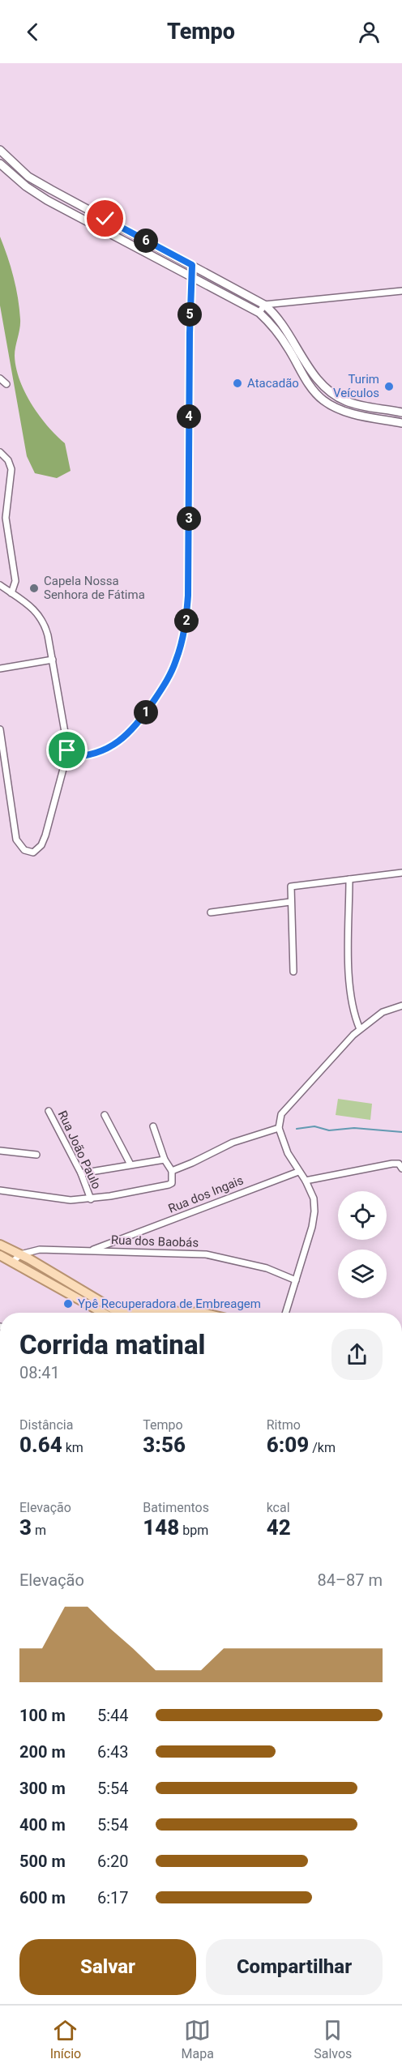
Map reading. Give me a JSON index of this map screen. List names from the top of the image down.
{
  "streets": {
    "street": ["Rua João Paulo", "Rua dos Ingais", "Rua dos Baobás"]
  },
  "crossings": [
    ["Rua dos Ingais", "Rua dos Baobás"]
  ],
  "places": [
    "Atacadão",
    "Turim Veículos",
    "Capela Nossa Senhora de Fátima",
    "Ypê Recuperadora de Embreagem"
  ],
  "page": {
    "header": "Tempo",
    "pins": [
      "6",
      "5",
      "4",
      "3",
      "2",
      "1"
    ],
    "heading": ["Corrida matinal", "08:41"],
    "stats": [
      ["Distância", "0.64 km"],
      ["Tempo", "3:56"],
      ["Ritmo", "6:09 /km"],
      ["Elevação", "3 m"],
      ["Batimentos", "148 bpm"],
      ["kcal", "42"]
    ],
    "chart": ["Elevação", "84–87 m"],
    "list": [
      {
        "name": "100 m",
        "note": "5:44"
      },
      {
        "name": "200 m",
        "note": "6:43"
      },
      {
        "name": "300 m",
        "note": "5:54"
      },
      {
        "name": "400 m",
        "note": "5:54"
      },
      {
        "name": "500 m",
        "note": "6:20"
      },
      {
        "name": "600 m",
        "note": "6:17"
      }
    ],
    "buttons": ["Salvar", "Compartilhar"],
    "tabs": ["Início", "Mapa", "Salvos"]
  }
}
